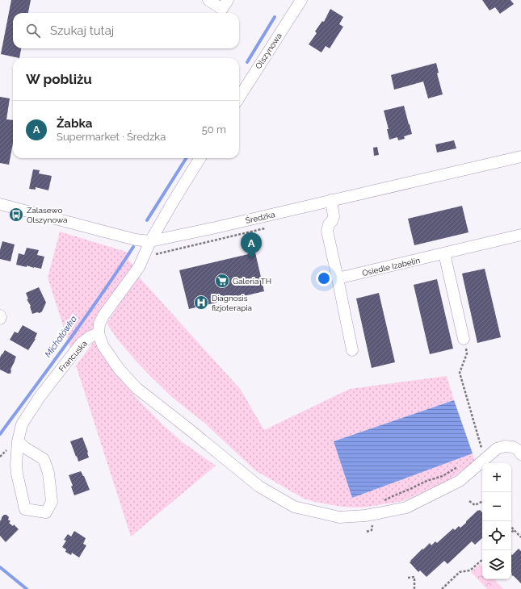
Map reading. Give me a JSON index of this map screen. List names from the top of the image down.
{
  "streets": {
    "street": [
      "Olszynowa",
      "Średzka",
      "Osiedle Izabelin",
      "Francuska"
    ]
  },
  "water": ["Michałówka"],
  "places": {
    "bus stop": ["Zalasewo Olszynowa"],
    "supermarket": ["Galeria TH"],
    "hospital": ["Diagnosis fizjoterapia"]
  },
  "page": {
    "search": "Szukaj tutaj",
    "heading": "W pobliżu",
    "list": [
      {
        "mark": "A",
        "name": "Żabka",
        "note": "Supermarket · Średzka",
        "value": "50 m"
      }
    ],
    "pins": "A",
    "map_buttons": ["+", "−"]
  }
}
